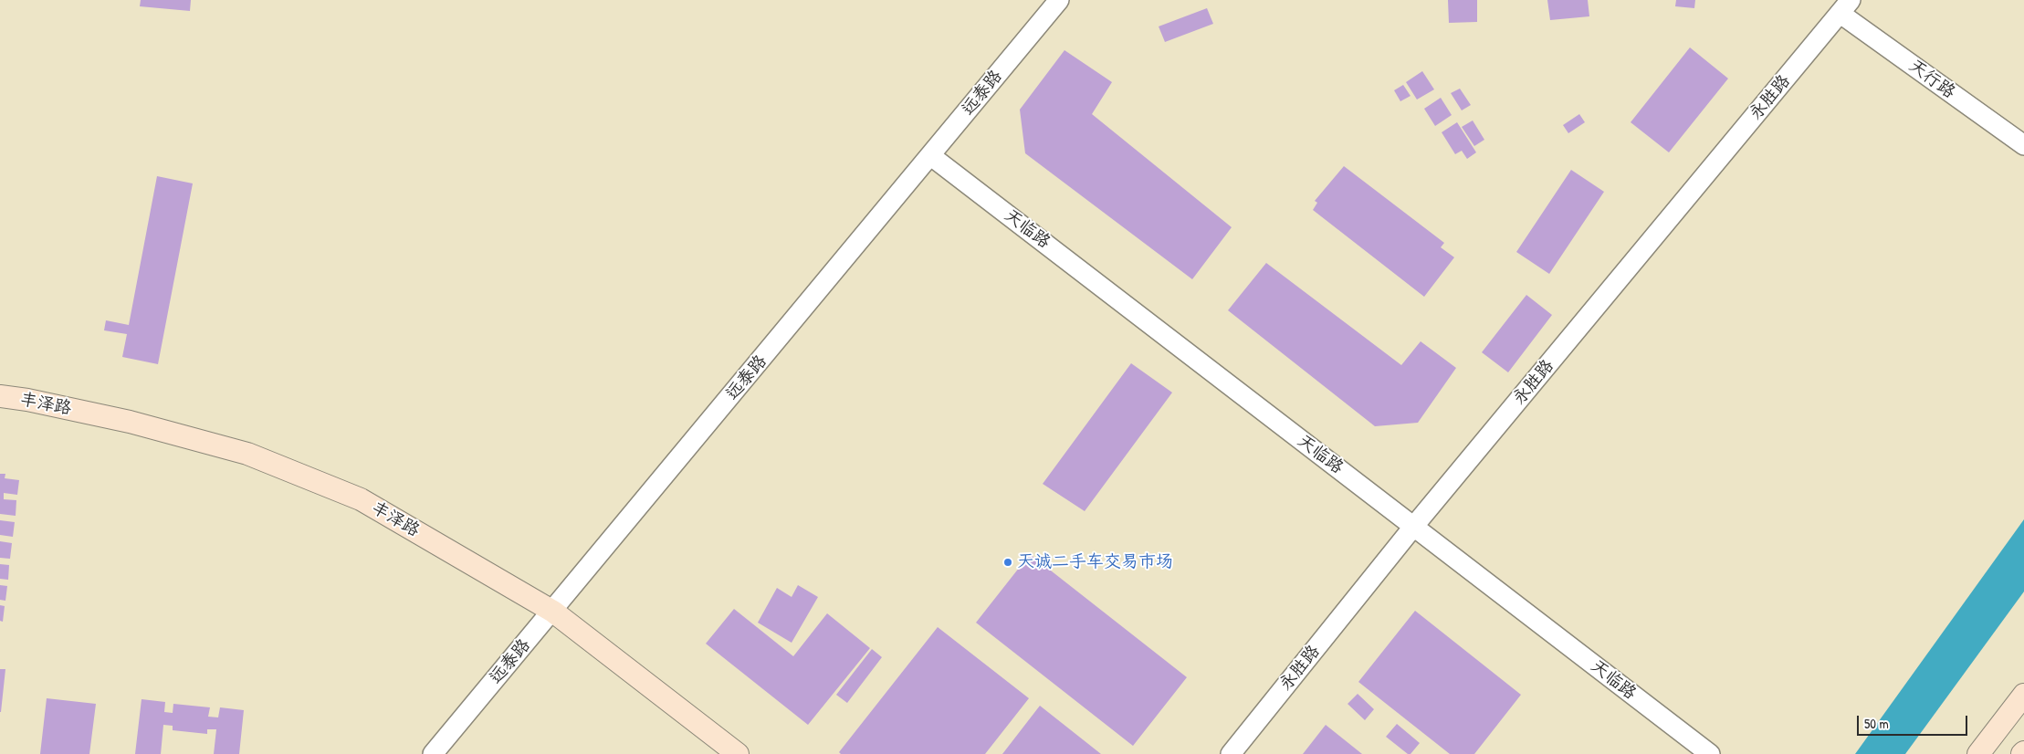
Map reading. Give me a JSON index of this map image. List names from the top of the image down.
{
  "streets": {
    "main road": ["丰泽路"],
    "street": [
      "天行路",
      "远泰路",
      "永胜路",
      "天临路"
    ]
  },
  "crossings": [
    ["天行路", "永胜路"],
    ["远泰路", "天临路"],
    ["远泰路", "丰泽路"],
    ["永胜路", "天临路"]
  ],
  "places": ["天诚二手车交易市场"],
  "scale_bar": "50 m"
}
